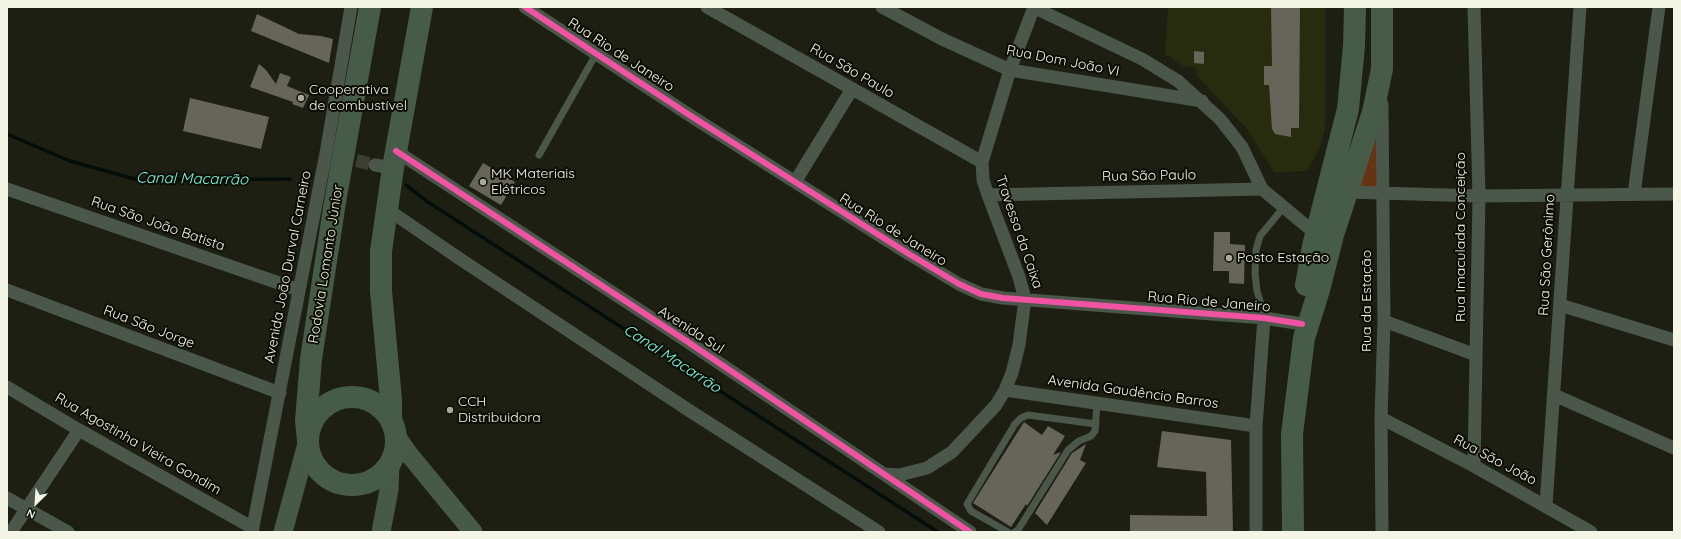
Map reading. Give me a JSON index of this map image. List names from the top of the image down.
{
  "streets": {
    "highway": ["Rodovia Lomanto Júnior"],
    "street": [
      "Rua Rio de Janeiro",
      "Rua Dom João VI",
      "Rua São Paulo",
      "Rua São João Batista",
      "Travessa da Caixa",
      "Rua Imaculada Conceição",
      "Rua São Gerônimo",
      "Avenida João Durval Carneiro",
      "Rua da Estação",
      "Rua São Jorge",
      "Avenida Sul",
      "Avenida Gaudêncio Barros",
      "Rua Agostinha Vieira Gondim",
      "Rua São João"
    ]
  },
  "crossings": [
    ["Rua Rio de Janeiro", "Travessa da Caixa"],
    ["Rua Dom João VI", "Travessa da Caixa"],
    ["Rua São Paulo", "Travessa da Caixa"],
    ["Rua São João Batista", "Avenida João Durval Carneiro"],
    ["Travessa da Caixa", "Avenida Sul"],
    ["Travessa da Caixa", "Avenida Gaudêncio Barros"],
    ["Rua Imaculada Conceição", "Rua São João"],
    ["Rua São Gerônimo", "Rua São João"],
    ["Avenida João Durval Carneiro", "Rua São Jorge"],
    ["Avenida João Durval Carneiro", "Rua Agostinha Vieira Gondim"],
    ["Rua da Estação", "Rua São João"]
  ],
  "water": ["Canal Macarrão"],
  "places": [
    "Cooperativa de combustível",
    "MK Materiais Elétricos",
    "Posto Estação",
    "CCH Distribuidora"
  ],
  "north": "bottom left"
}
